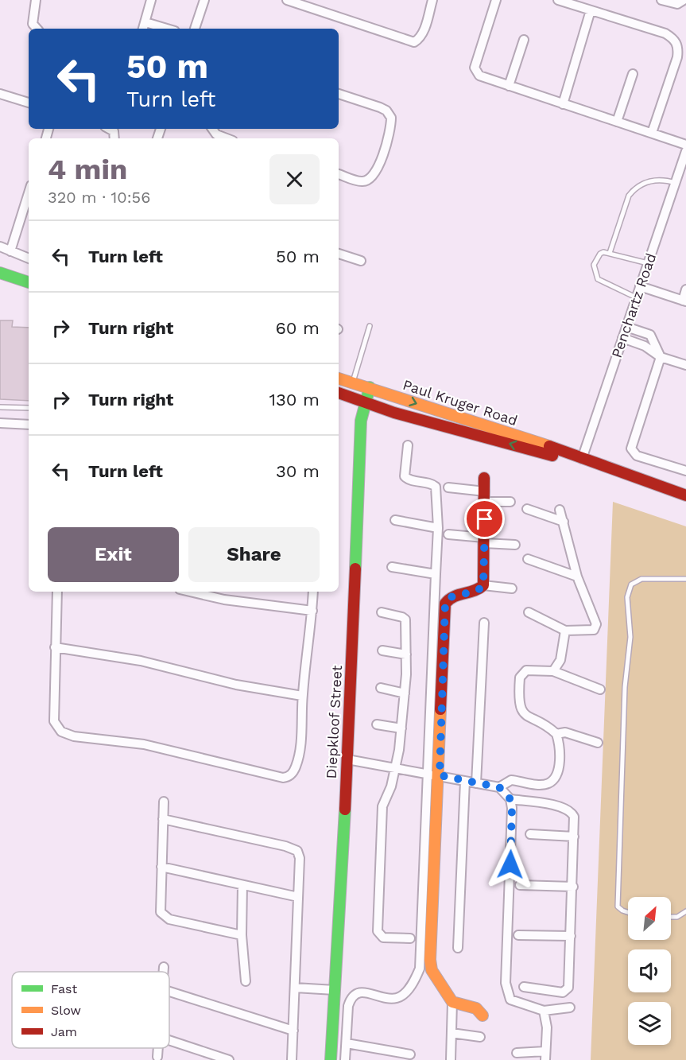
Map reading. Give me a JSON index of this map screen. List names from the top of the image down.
{
  "streets": {
    "street": ["Penchartz Road", "Paul Kruger Road", "Diepkloof Street"]
  },
  "crossings": [
    ["Penchartz Road", "Paul Kruger Road"],
    ["Paul Kruger Road", "Diepkloof Street"]
  ],
  "legend": ["Fast", "Slow", "Jam"],
  "north": "top right",
  "page": {
    "turn": ["50 m", "Turn left"],
    "heading": ["4 min", "320 m · 10:56"],
    "list": [
      {
        "name": "Turn left",
        "value": "50 m"
      },
      {
        "name": "Turn right",
        "value": "60 m"
      },
      {
        "name": "Turn right",
        "value": "130 m"
      },
      {
        "name": "Turn left",
        "value": "30 m"
      }
    ],
    "buttons": ["Exit", "Share"]
  }
}
